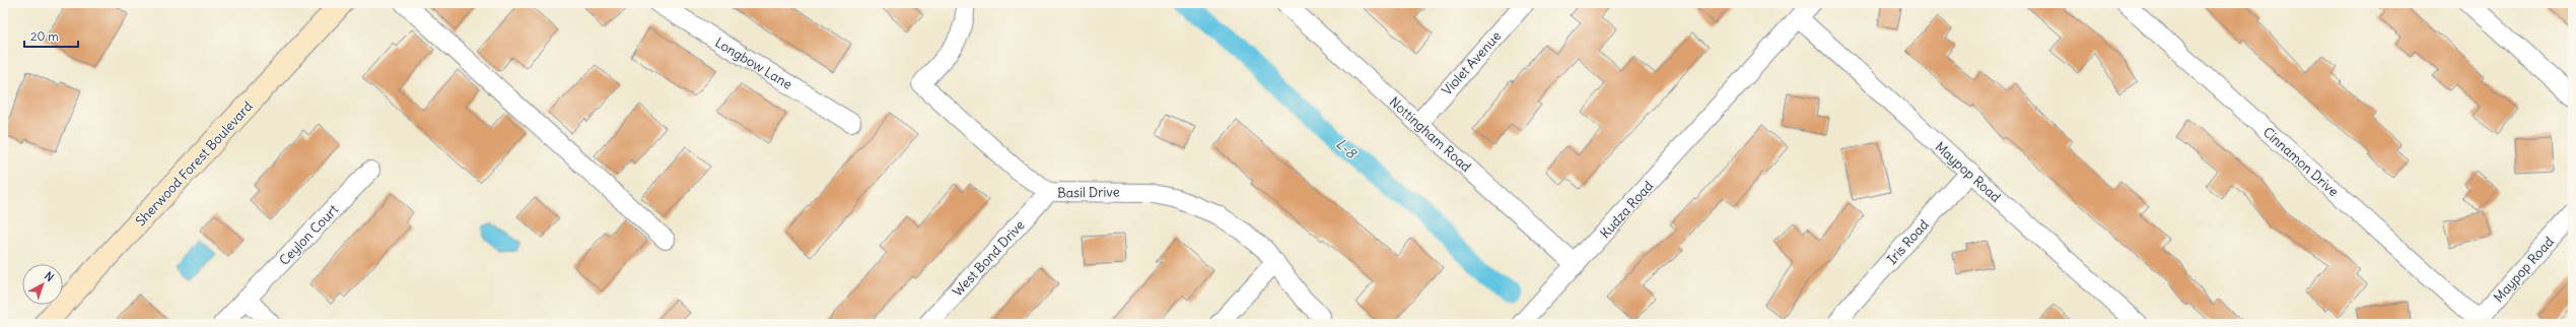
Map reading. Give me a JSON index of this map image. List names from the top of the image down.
{
  "streets": {
    "street": [
      "Longbow Lane",
      "Violet Avenue",
      "Nottingham Road",
      "Cinnamon Drive",
      "Sherwood Forest Boulevard",
      "Maypop Road",
      "Basil Drive",
      "Kudza Road",
      "Ceylon Court",
      "Iris Road",
      "West Bond Drive"
    ]
  },
  "crossings": [
    ["Violet Avenue", "Nottingham Road"],
    ["Nottingham Road", "Kudza Road"],
    ["Cinnamon Drive", "Maypop Road"],
    ["Maypop Road", "Kudza Road"],
    ["Maypop Road", "Iris Road"],
    ["Basil Drive", "West Bond Drive"]
  ],
  "water": ["L-8"],
  "scale_bar": "20 m",
  "north": "top right"
}
